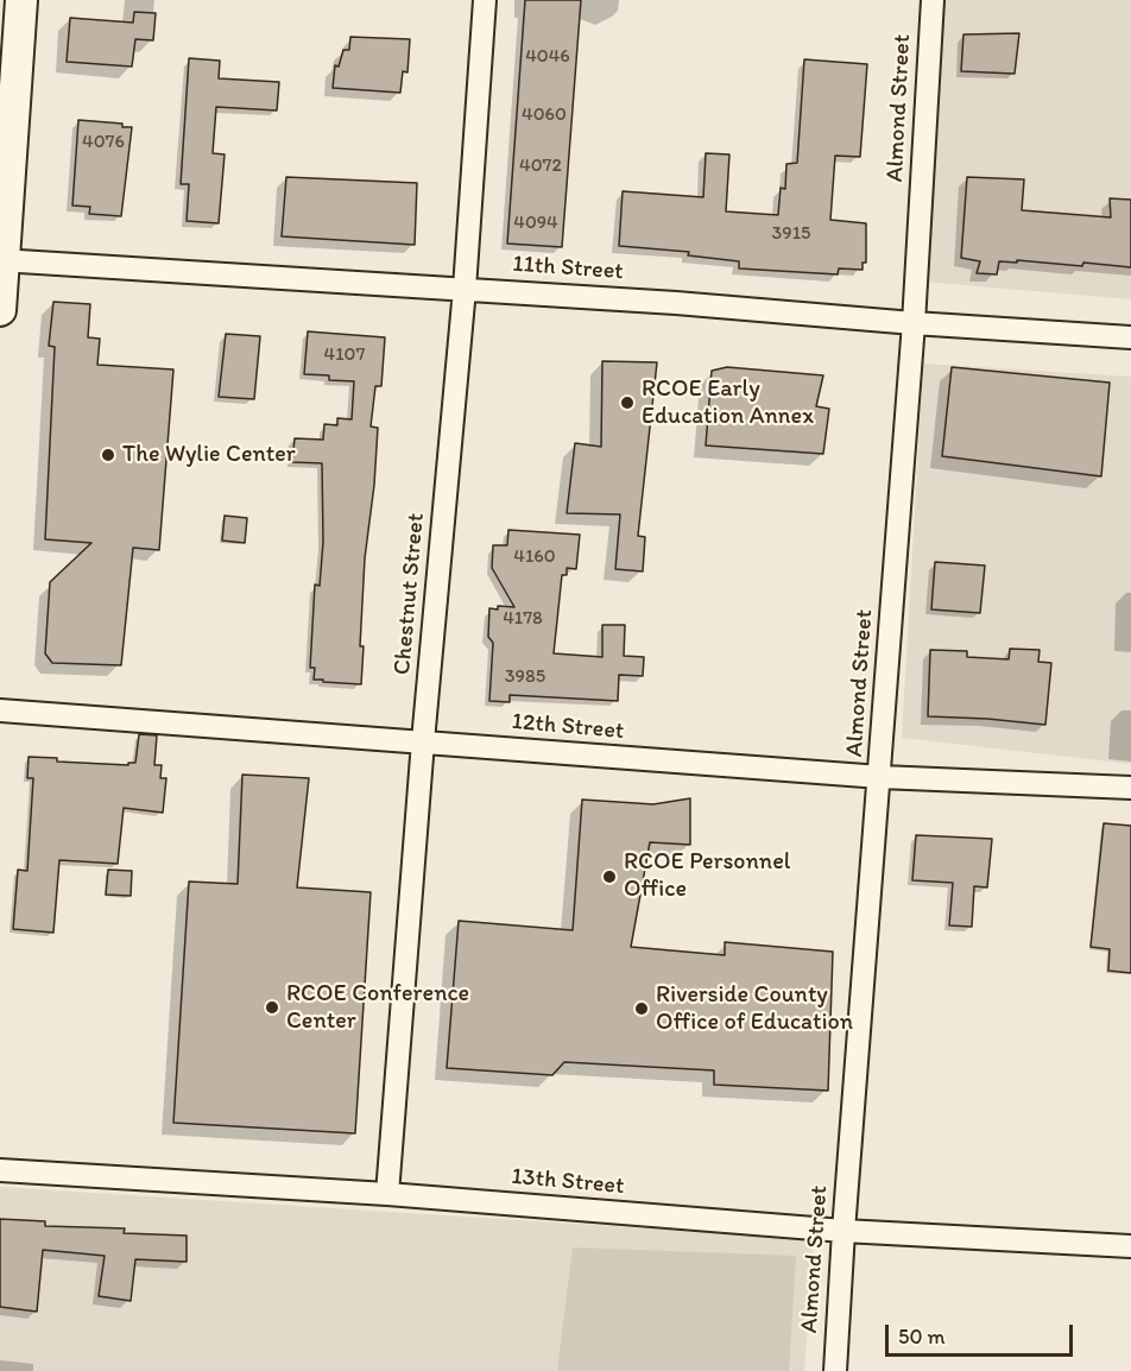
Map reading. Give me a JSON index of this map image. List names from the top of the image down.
{
  "streets": {
    "street": [
      "Almond Street",
      "11th Street",
      "Chestnut Street",
      "12th Street",
      "13th Street"
    ]
  },
  "crossings": [
    ["Almond Street", "11th Street"],
    ["Almond Street", "12th Street"],
    ["Almond Street", "13th Street"],
    ["11th Street", "Chestnut Street"],
    ["Chestnut Street", "12th Street"],
    ["Chestnut Street", "13th Street"]
  ],
  "places": [
    "RCOE Early Education Annex",
    "The Wylie Center",
    "RCOE Personnel Office",
    "RCOE Conference Center",
    "Riverside County Office of Education"
  ],
  "house_numbers": [
    "4046",
    "4060",
    "4076",
    "4072",
    "4094",
    "3915",
    "4107",
    "4160",
    "4178",
    "3985"
  ],
  "scale_bar": "50 m"
}
